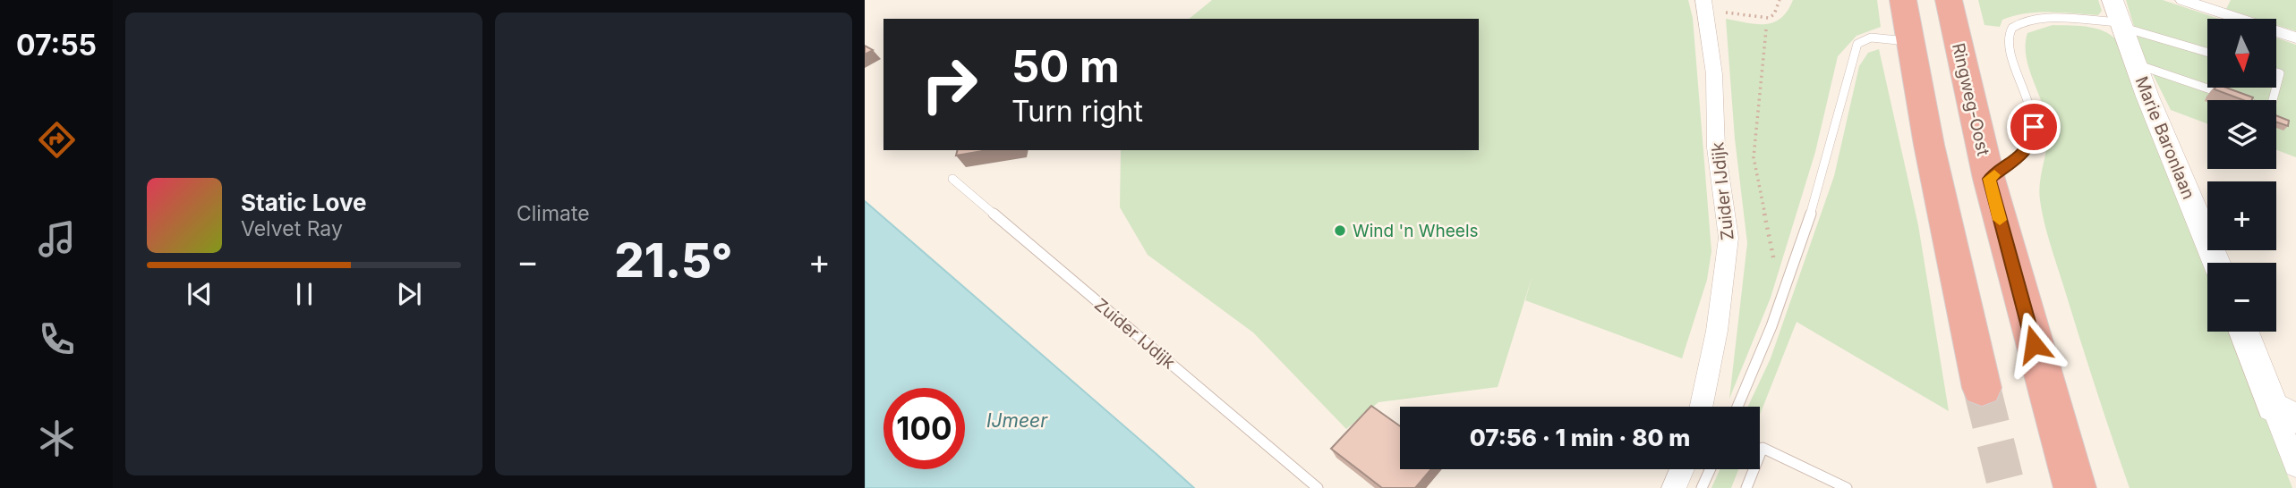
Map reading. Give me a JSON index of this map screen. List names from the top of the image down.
{
  "streets": {
    "highway": ["Ringweg-Oost"],
    "street": ["Marie Baronlaan", "Zuider IJdijk"]
  },
  "water": ["IJmeer"],
  "places": ["Wind 'n Wheels"],
  "north": "bottom",
  "page": {
    "tabs": "07:55",
    "tile": "Climate",
    "map_buttons": ["+", "−"],
    "turn": ["50 m", "Turn right"],
    "song": ["Static Love", "Velvet Ray"],
    "heat": ["−", "21.5°", "+"],
    "limit": "100",
    "trip": "07:56 · 1 min · 80 m"
  }
}
